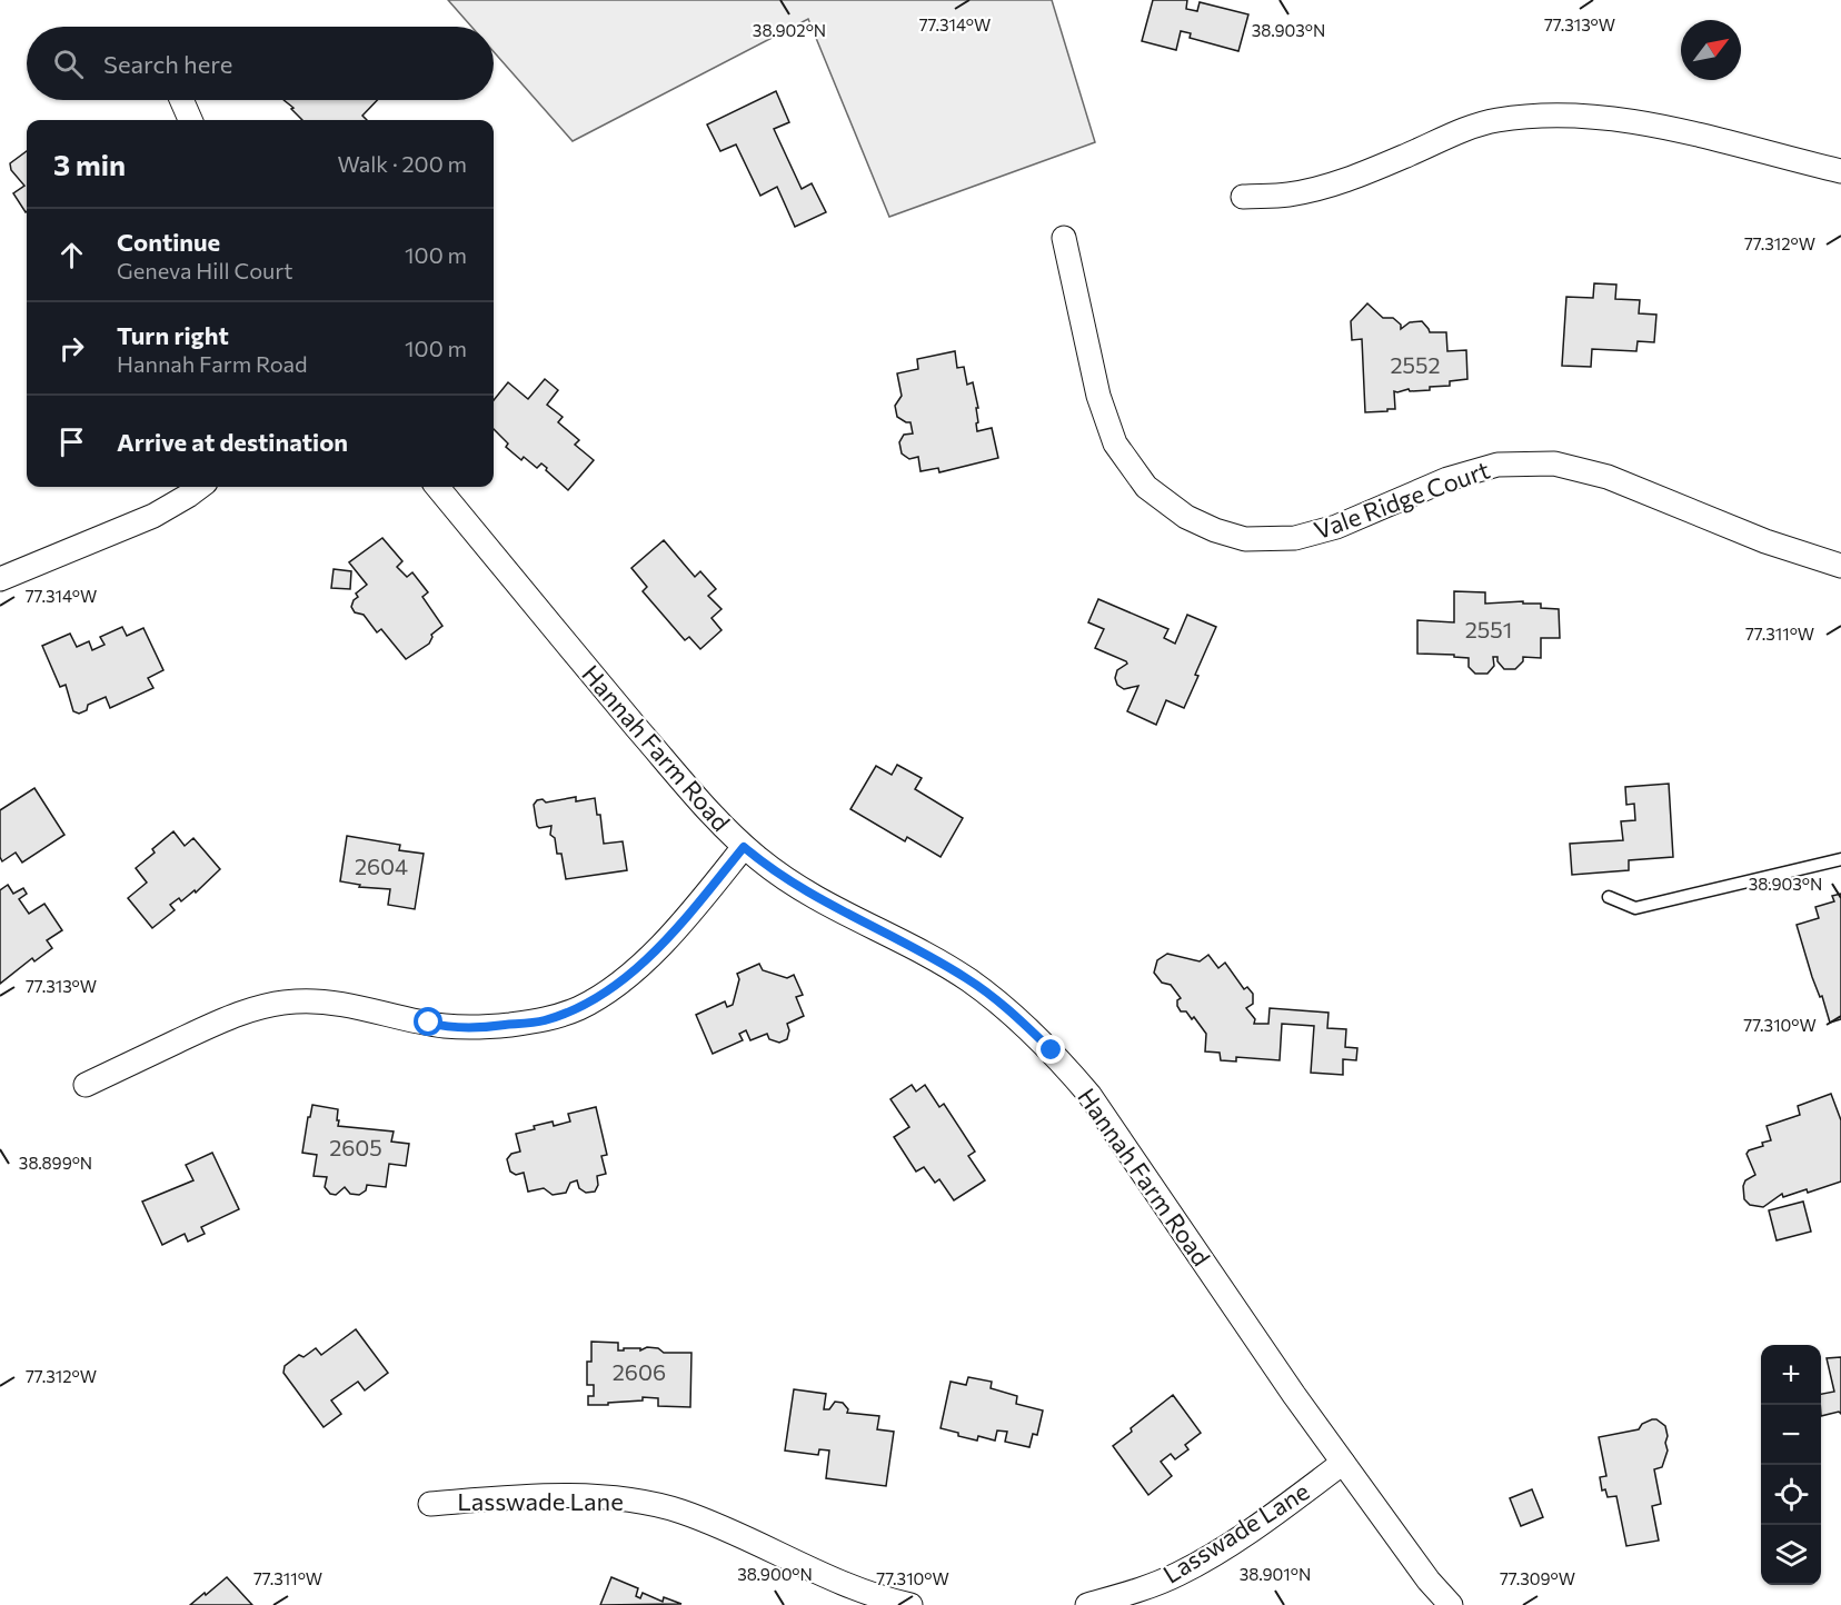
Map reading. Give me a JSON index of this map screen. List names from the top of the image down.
{
  "streets": {
    "street": ["Vale Ridge Court", "Hannah Farm Road", "Lasswade Lane"]
  },
  "crossings": [
    ["Hannah Farm Road", "Lasswade Lane"]
  ],
  "house_numbers": [
    "2552",
    "2551",
    "2604",
    "2605",
    "2606"
  ],
  "north": "top right",
  "page": {
    "search": "Search here",
    "heading": ["3 min", "Walk · 200 m"],
    "list": [
      ["Continue", "Geneva Hill Court", "100 m"],
      ["Turn right", "Hannah Farm Road", "100 m"],
      "Arrive at destination"
    ],
    "map_buttons": ["+", "−"]
  },
  "coordinates": [
    "77.314°W",
    "77.313°W",
    "38.903°N",
    "38.902°N",
    "77.312°W",
    "77.311°W",
    "77.310°W",
    "38.899°N",
    "38.900°N",
    "38.901°N",
    "77.309°W"
  ]
}
